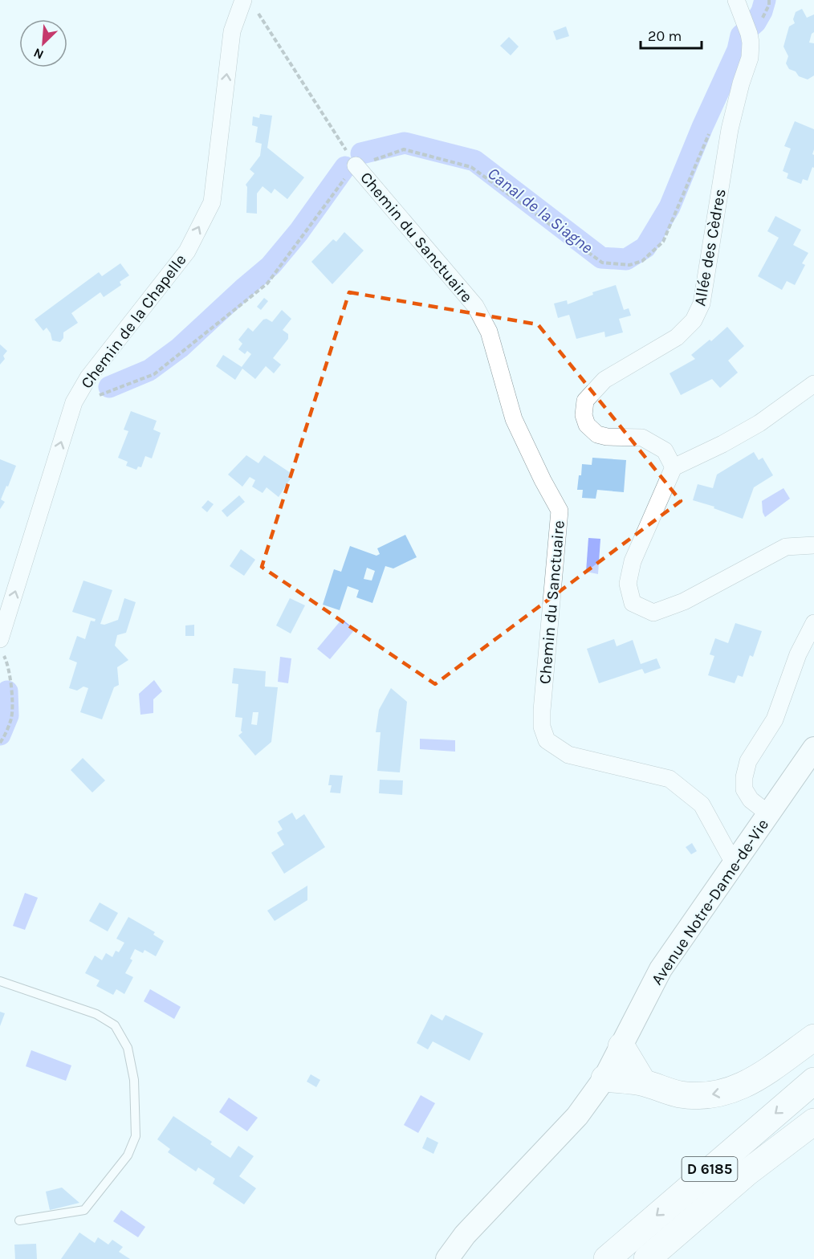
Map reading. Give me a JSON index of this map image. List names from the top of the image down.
{
  "streets": {
    "highway": ["D 6185"],
    "main road": ["Avenue Notre-Dame-de-Vie"],
    "street": ["Chemin du Sanctuaire", "Allée des Cèdres", "Chemin de la Chapelle"]
  },
  "crossings": [
    ["Chemin du Sanctuaire", "Chemin de la Chapelle"],
    ["Chemin du Sanctuaire", "Avenue Notre-Dame-de-Vie"]
  ],
  "one_way": ["Chemin de la Chapelle"],
  "water": ["Canal de la Siagne"],
  "scale_bar": "20 m",
  "north": "bottom left"
}
